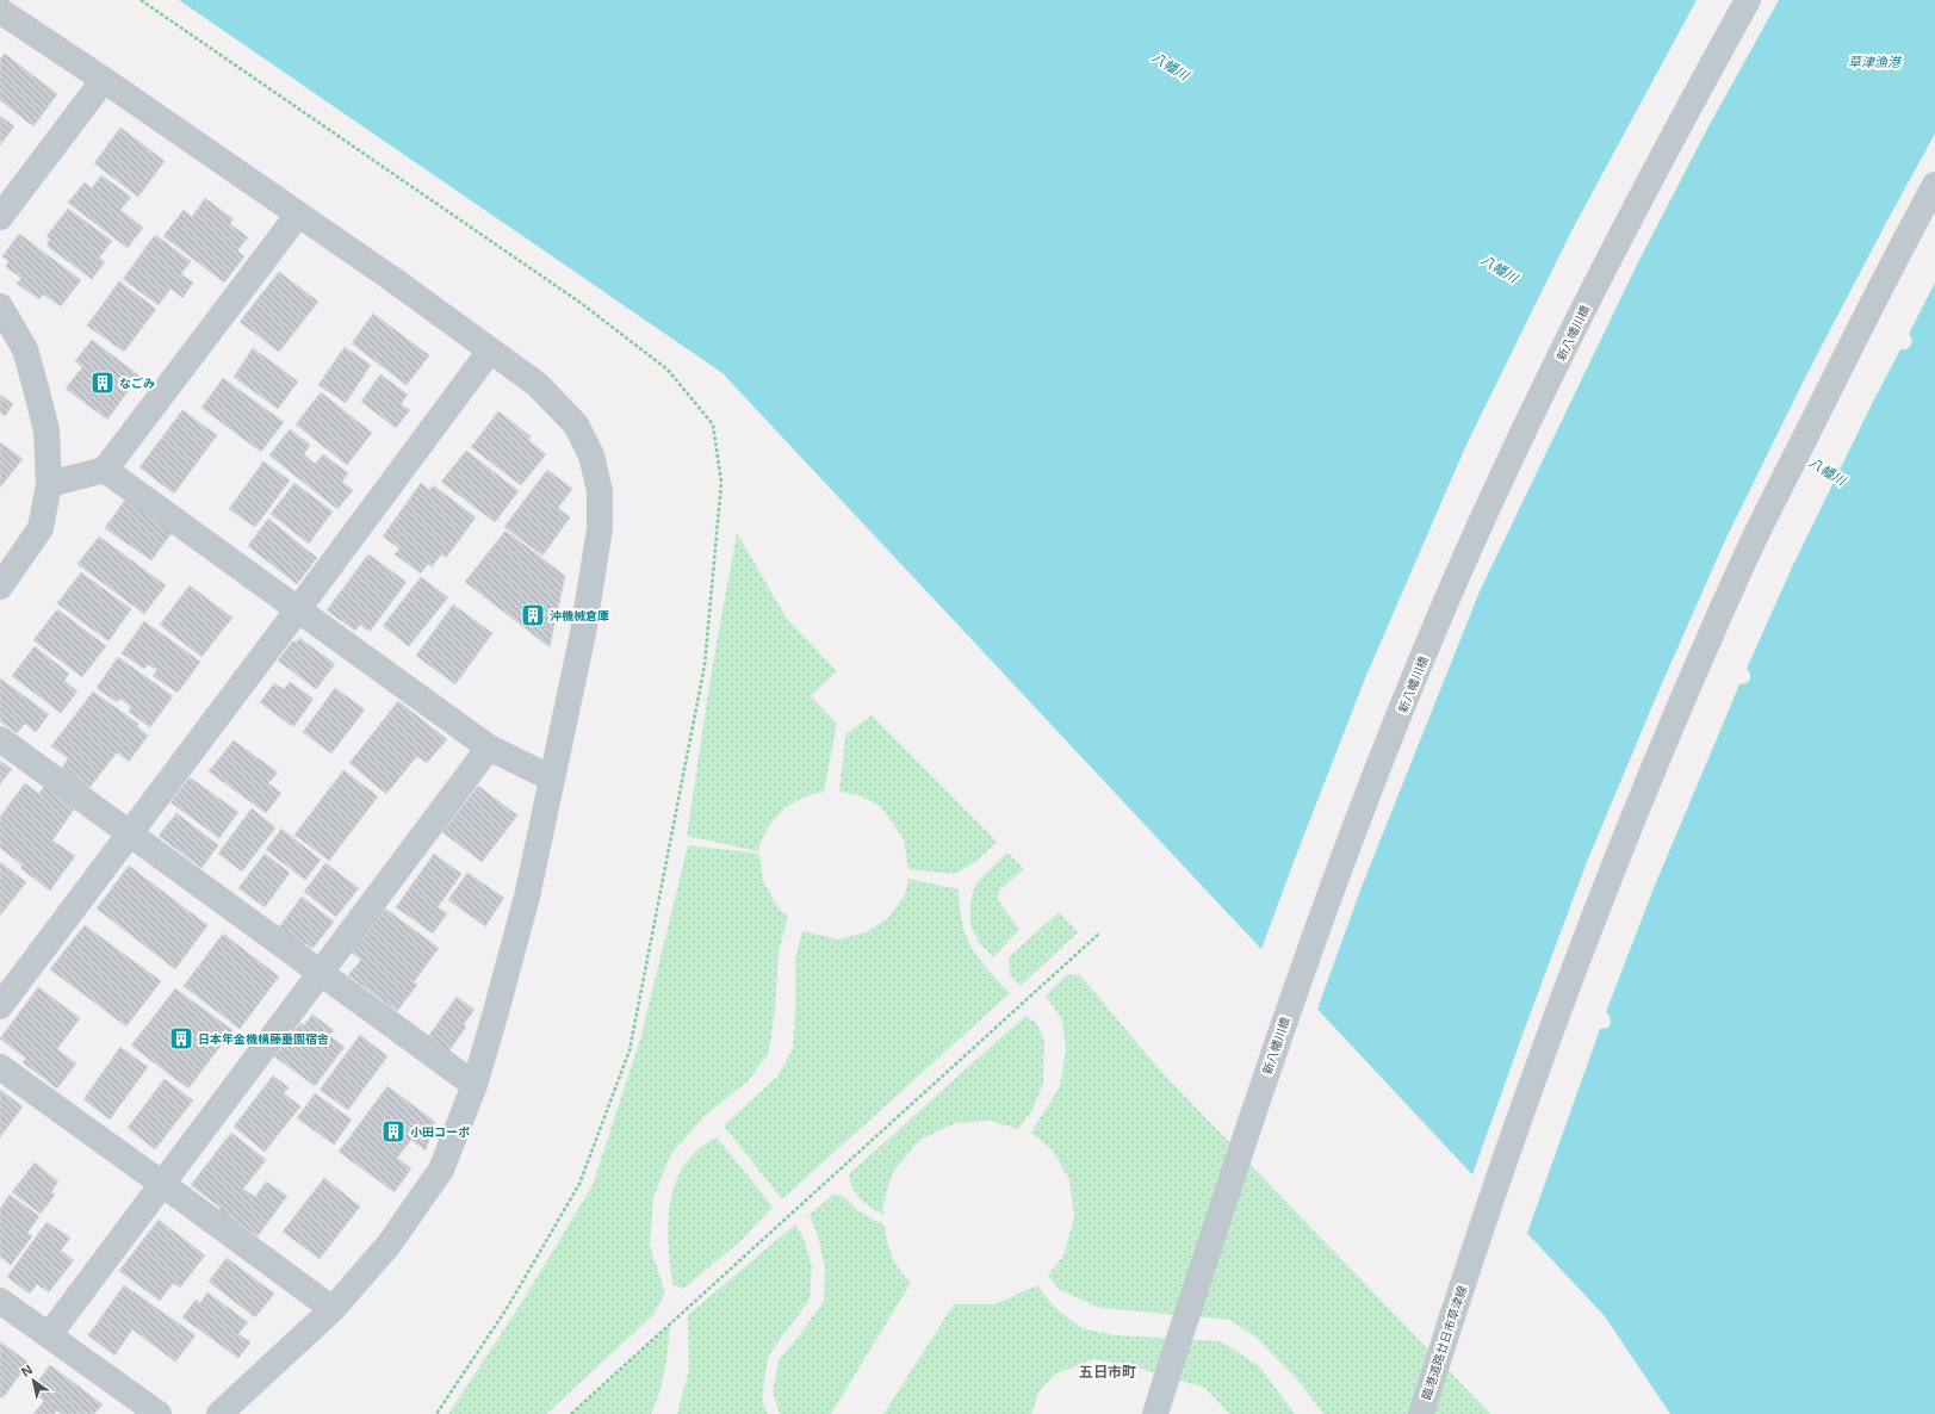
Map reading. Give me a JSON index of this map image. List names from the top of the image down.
{
  "streets": {
    "street": ["新八幡川橋", "臨港道路廿日市草津線"]
  },
  "districts": ["五日市町"],
  "water": ["草津漁港", "八幡川"],
  "places": {
    "building": [
      "なごみ",
      "沖機械倉庫",
      "日本年金機構藤垂園宿舎",
      "小田コーポ"
    ]
  },
  "north": "top left"
}
